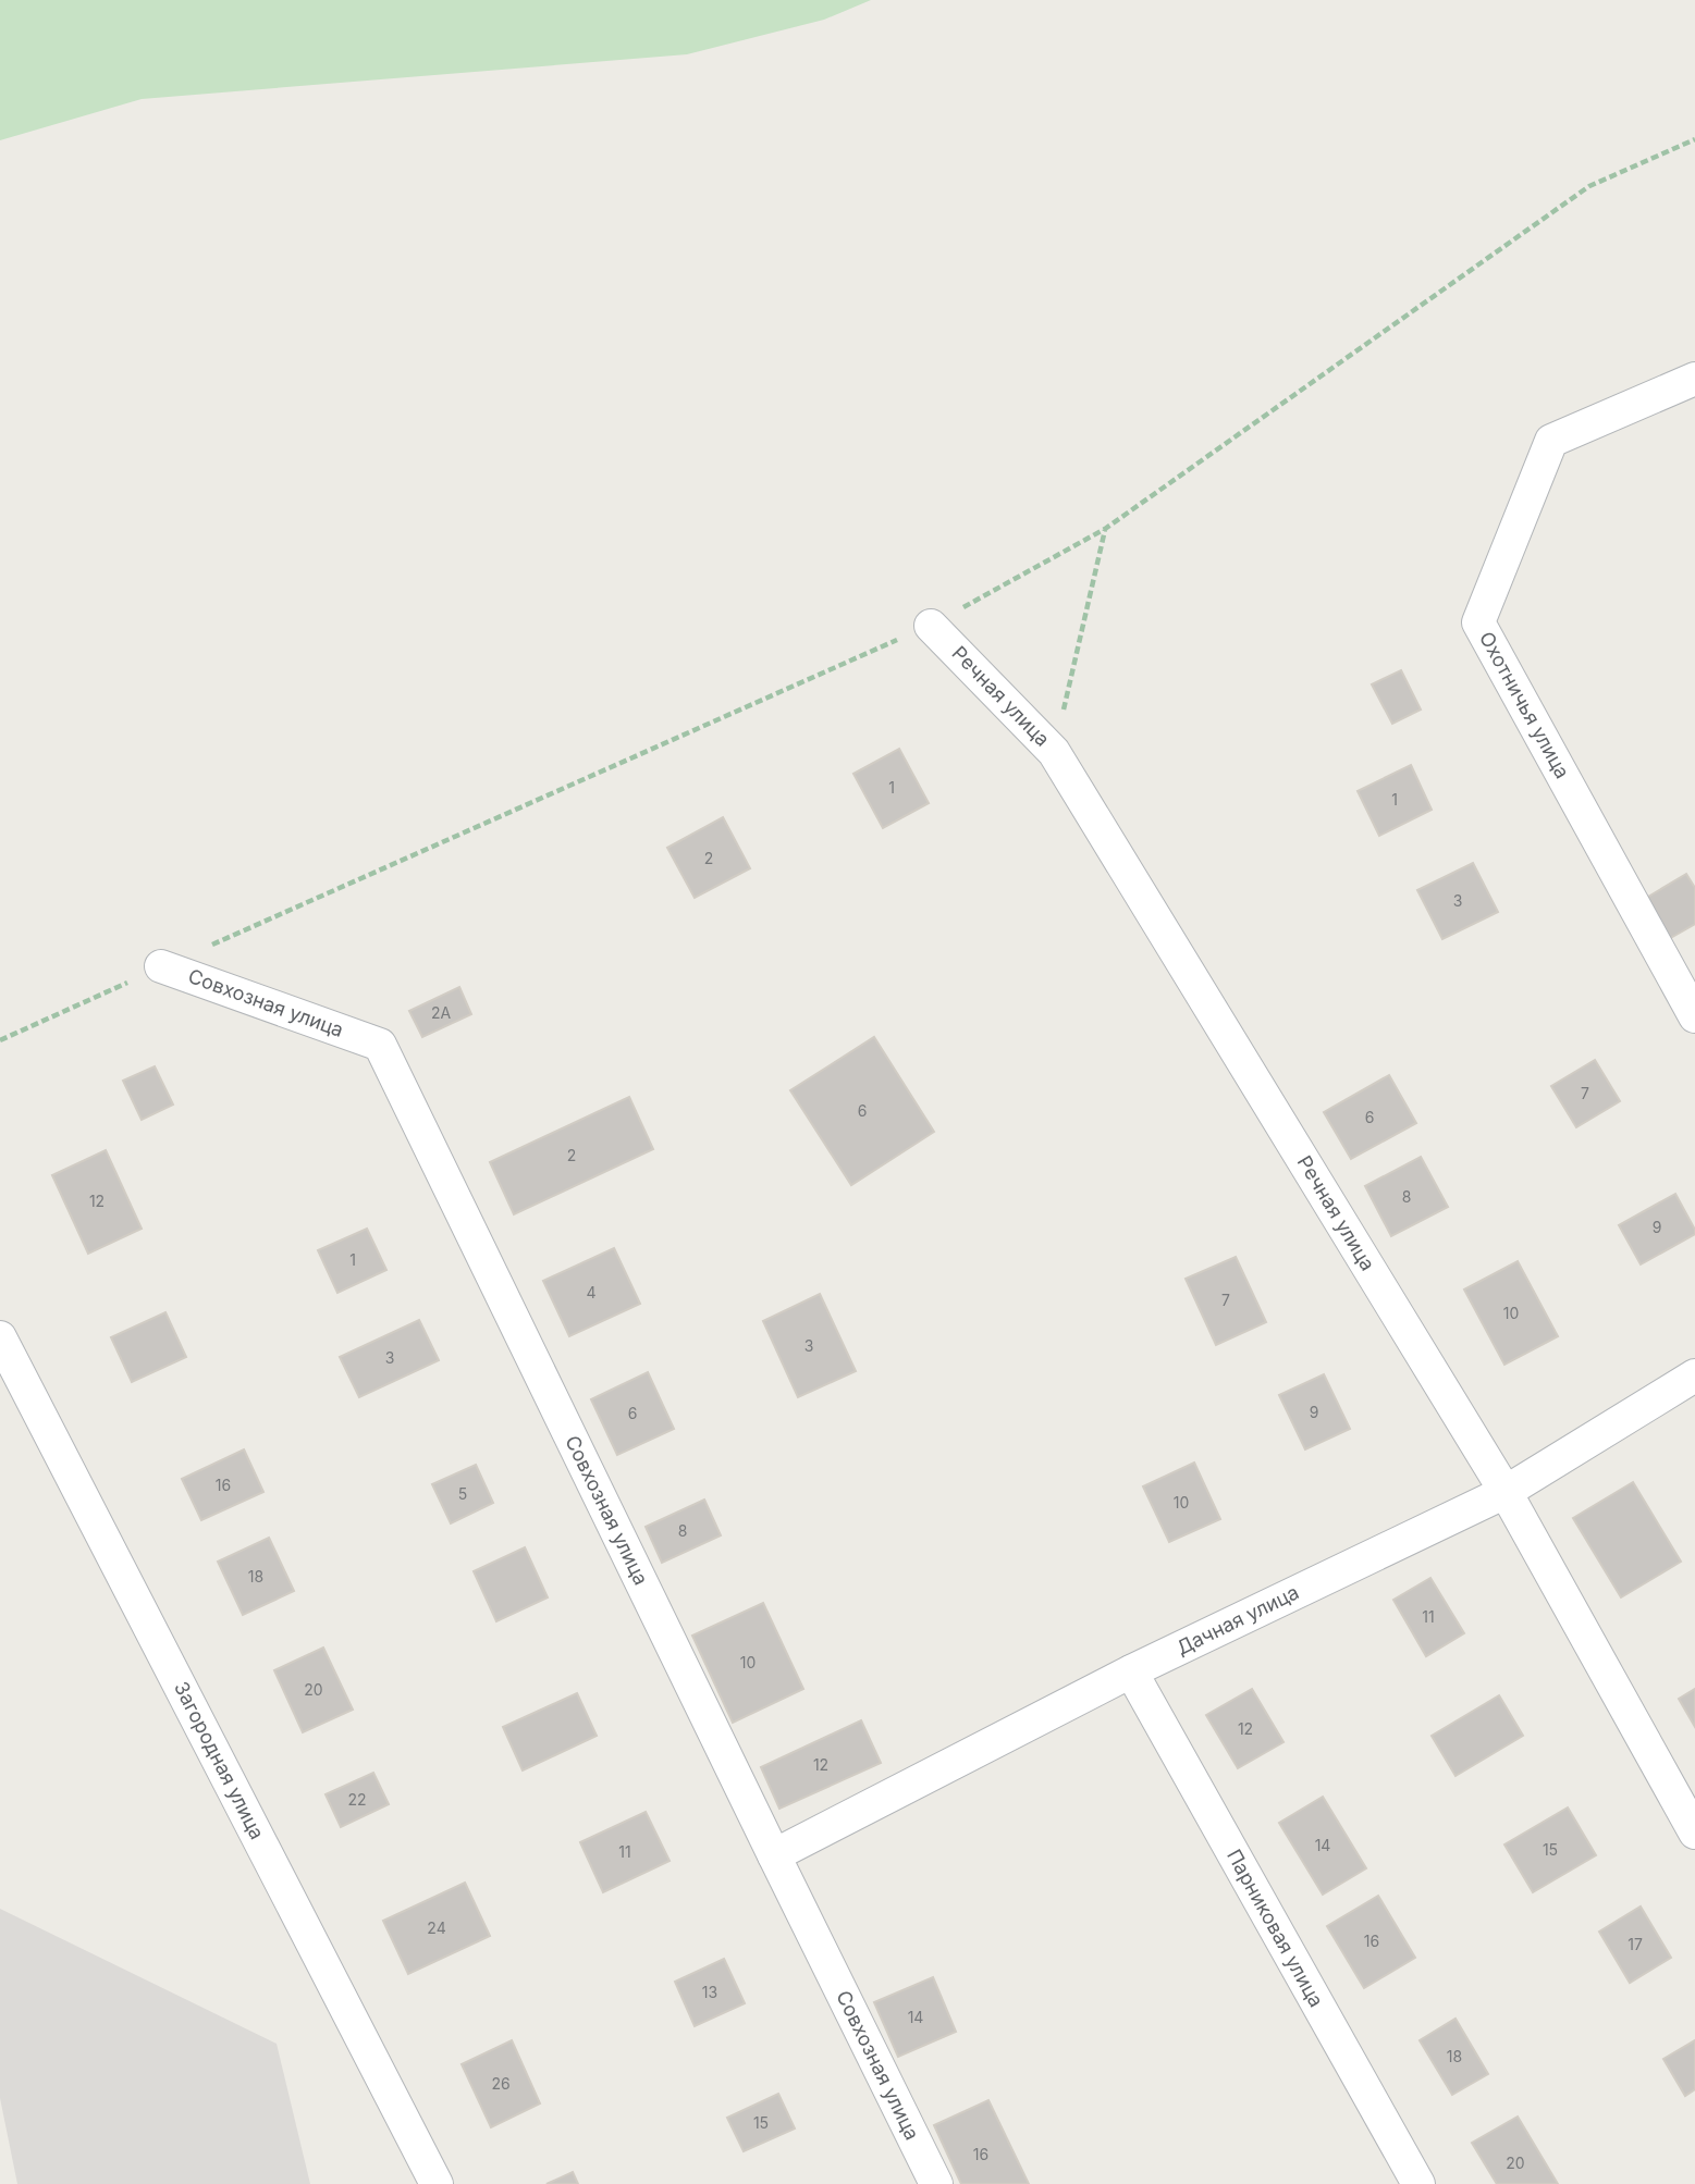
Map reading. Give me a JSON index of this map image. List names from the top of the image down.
{
  "streets": {
    "street": [
      "Речная улица",
      "Охотничья улица",
      "Совхозная улица",
      "Дачная улица",
      "Загородная улица",
      "Парниковая улица"
    ]
  },
  "crossings": [
    ["Речная улица", "Дачная улица"],
    ["Совхозная улица", "Дачная улица"],
    ["Дачная улица", "Парниковая улица"]
  ],
  "house_numbers": [
    "1",
    "1",
    "2",
    "3",
    "2А",
    "7",
    "6",
    "6",
    "2",
    "8",
    "12",
    "9",
    "1",
    "4",
    "7",
    "10",
    "3",
    "3",
    "9",
    "6",
    "16",
    "5",
    "10",
    "8",
    "18",
    "11",
    "10",
    "20",
    "12",
    "12",
    "22",
    "14",
    "15",
    "11",
    "24",
    "16",
    "17",
    "13",
    "14",
    "18",
    "26",
    "15",
    "16",
    "20"
  ]
}
